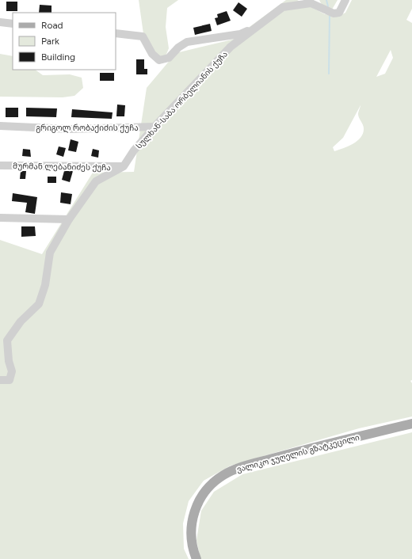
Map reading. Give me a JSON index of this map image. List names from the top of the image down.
{
  "streets": {
    "main road": ["ვალიკო ჯუღელის გზატკეცილი"],
    "street": ["სულხან-საბა ორბელიანის ქუჩა", "გრიგოლ რობაქიძის ქუჩა", "მურმან ლებანიძეს ქუჩა"]
  },
  "crossings": [
    ["სულხან-საბა ორბელიანის ქუჩა", "გრიგოლ რობაქიძის ქუჩა"],
    ["სულხან-საბა ორბელიანის ქუჩა", "მურმან ლებანიძეს ქუჩა"]
  ],
  "legend": ["Road", "Park", "Building"]
}
